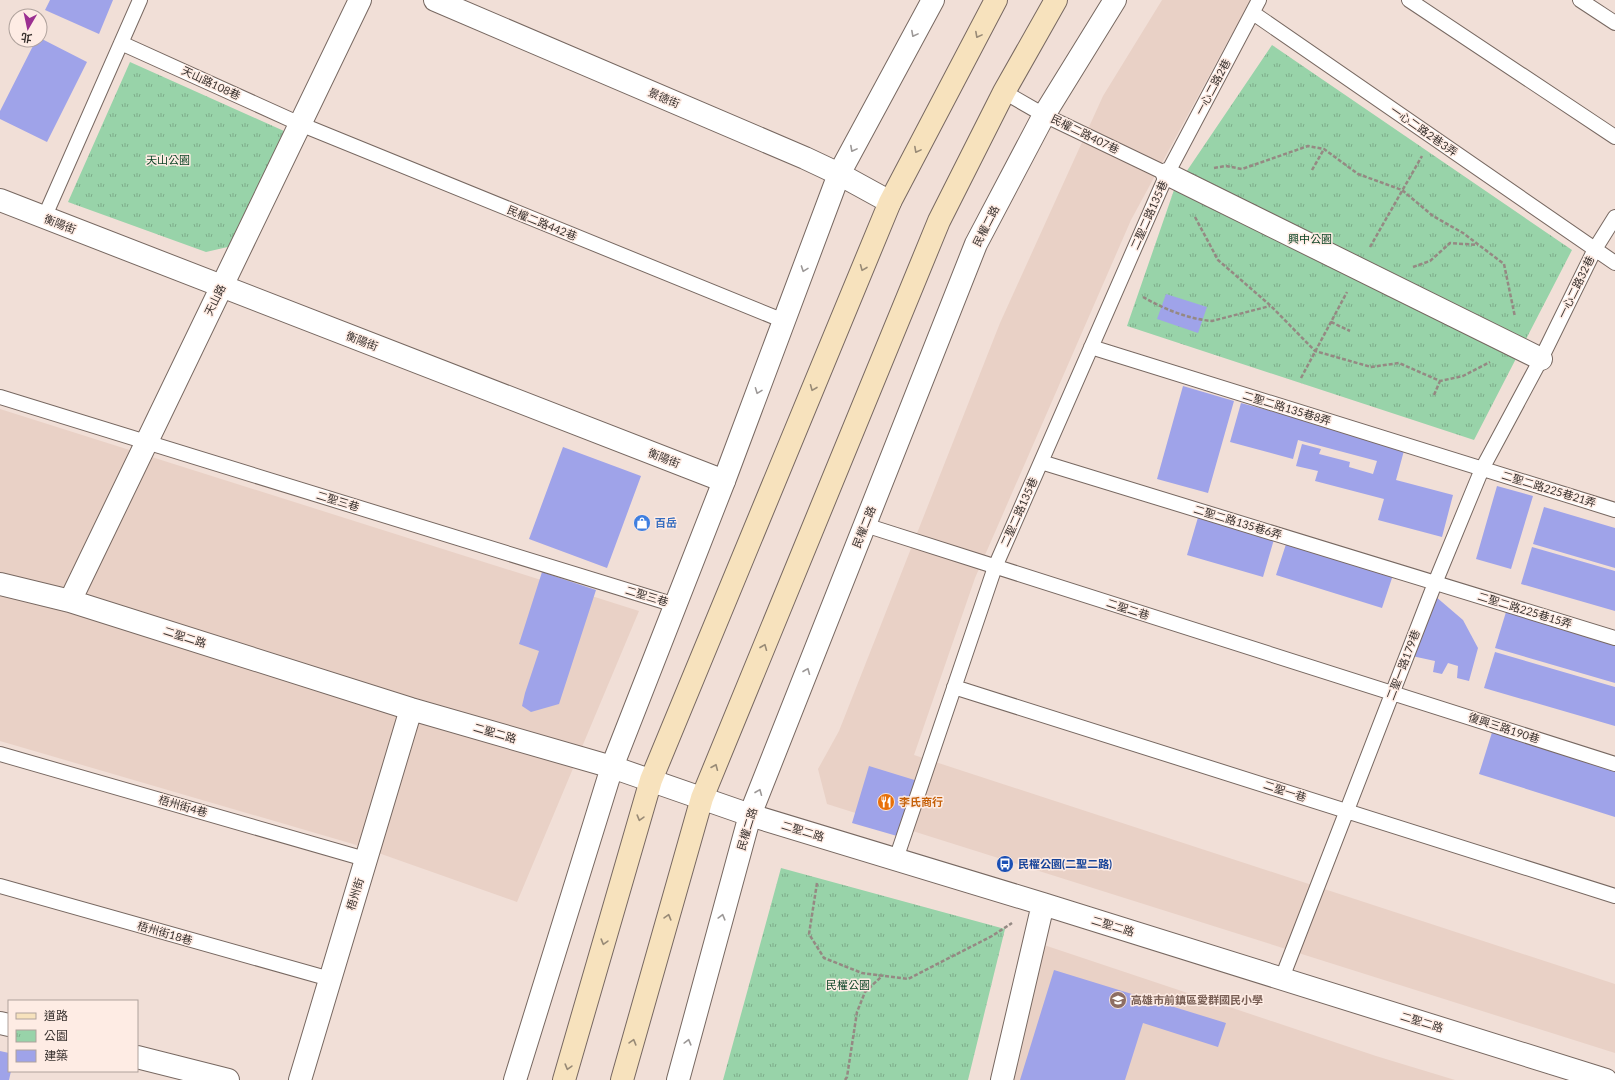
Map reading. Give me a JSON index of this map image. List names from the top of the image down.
{
  "streets": {
    "street": [
      "景德街",
      "衡陽街",
      "民權二路",
      "天山路",
      "二聖二路",
      "梧州街"
    ],
    "lane": [
      "天山路108巷",
      "一心二路2巷",
      "一心二路2巷3弄",
      "民權二路407巷",
      "二聖二路135巷",
      "民權二路442巷",
      "一心二路32巷",
      "二聖二路135巷8弄",
      "二聖二路225巷21弄",
      "二聖三巷",
      "二聖二路135巷6弄",
      "二聖二巷",
      "二聖二路225巷15弄",
      "二聖一路179巷",
      "復興三路190巷",
      "二聖一巷",
      "梧州街4巷",
      "梧州街18巷"
    ]
  },
  "crossings": [
    ["天山路108巷", "民權二路442巷"],
    ["天山路108巷", "天山路"],
    ["一心二路2巷", "一心二路2巷3弄"],
    ["一心二路2巷", "民權二路407巷"],
    ["一心二路2巷", "二聖二路135巷"],
    ["一心二路2巷3弄", "一心二路32巷"],
    ["民權二路407巷", "二聖二路135巷"],
    ["民權二路407巷", "民權二路"],
    ["二聖二路135巷", "二聖二路135巷8弄"],
    ["二聖二路135巷", "二聖二路135巷6弄"],
    ["二聖二路135巷", "二聖二巷"],
    ["二聖二路135巷", "二聖二路"],
    ["二聖二路135巷", "二聖一巷"],
    ["民權二路442巷", "天山路"],
    ["衡陽街", "天山路"],
    ["民權二路", "二聖二巷"],
    ["民權二路", "二聖二路"],
    ["一心二路32巷", "二聖一路179巷"],
    ["天山路", "二聖三巷"],
    ["天山路", "二聖二路"],
    ["二聖二路135巷8弄", "二聖二路225巷21弄"],
    ["二聖二路135巷8弄", "二聖一路179巷"],
    ["二聖二路225巷21弄", "二聖一路179巷"],
    ["二聖二路135巷6弄", "二聖二路225巷15弄"],
    ["二聖二路135巷6弄", "二聖一路179巷"],
    ["二聖二巷", "二聖一路179巷"],
    ["二聖二巷", "復興三路190巷"],
    ["二聖二路225巷15弄", "二聖一路179巷"],
    ["二聖二路", "二聖一路179巷"],
    ["二聖二路", "梧州街"],
    ["二聖一路179巷", "復興三路190巷"],
    ["二聖一路179巷", "二聖一巷"],
    ["梧州街4巷", "梧州街"],
    ["梧州街", "梧州街18巷"]
  ],
  "parks": ["天山公園", "興中公園", "民權公園"],
  "places": {
    "shop": ["百岳"],
    "restaurant": ["李氏商行"],
    "bus stop": ["民權公園(二聖二路)"],
    "school or university": ["高雄市前鎮區愛群國民小學"]
  },
  "legend": ["道路", "公園", "建築"],
  "north": "bottom"
}
